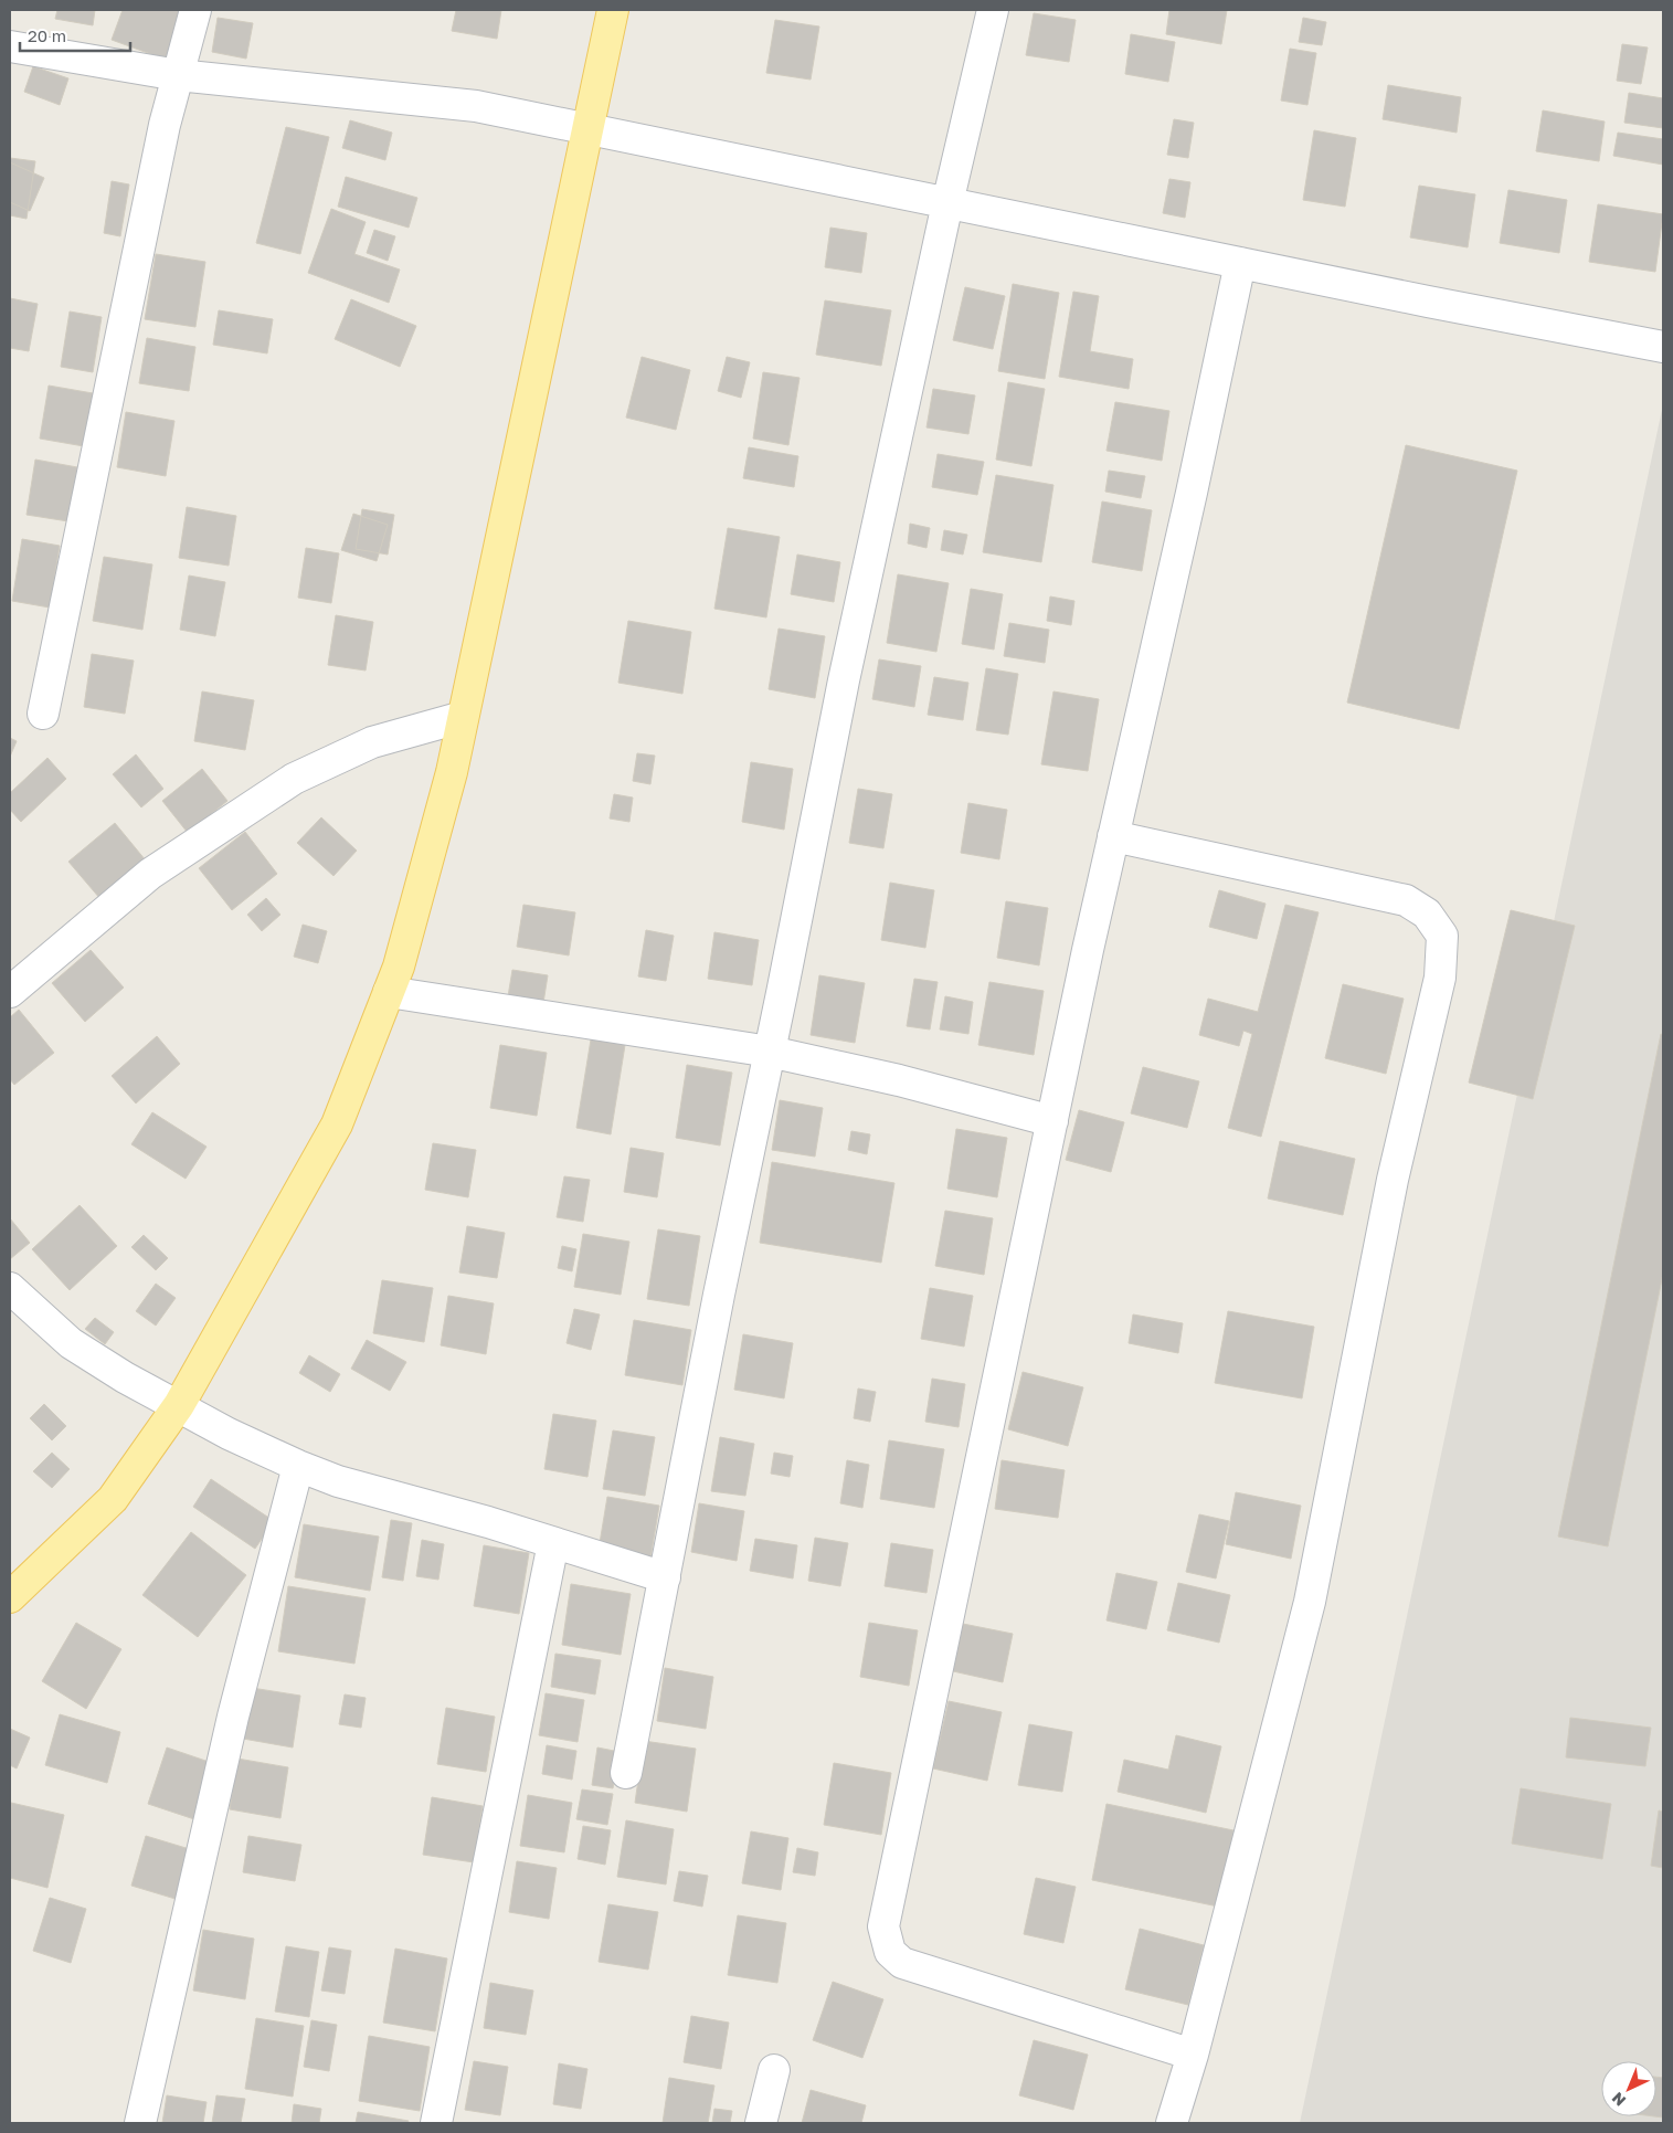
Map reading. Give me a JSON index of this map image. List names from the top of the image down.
{
  "scale_bar": "20 m",
  "north": "bottom left"
}
